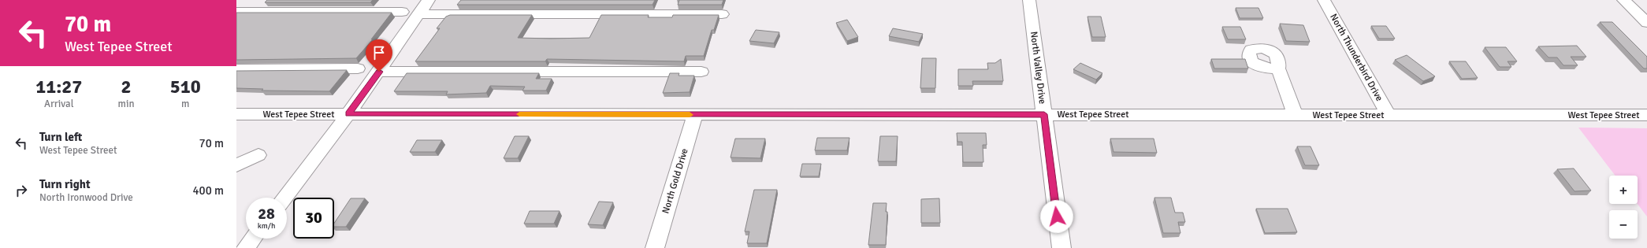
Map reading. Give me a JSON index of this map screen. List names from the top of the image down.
{
  "streets": {
    "street": [
      "North Thunderbird Drive",
      "North Valley Drive",
      "West Tepee Street",
      "North Gold Drive"
    ]
  },
  "crossings": [
    ["North Thunderbird Drive", "West Tepee Street"],
    ["North Valley Drive", "West Tepee Street"],
    ["West Tepee Street", "North Gold Drive"]
  ],
  "page": {
    "turn": ["70 m", "West Tepee Street"],
    "eta": [
      "11:27",
      "Arrival",
      "2",
      "min",
      "510",
      "m"
    ],
    "list": [
      {
        "name": "Turn left",
        "note": "West Tepee Street",
        "value": "70 m"
      },
      {
        "name": "Turn right",
        "note": "North Ironwood Drive",
        "value": "400 m"
      }
    ],
    "map_buttons": ["+", "−"],
    "speed": "28 km/h",
    "limit": "30"
  }
}
